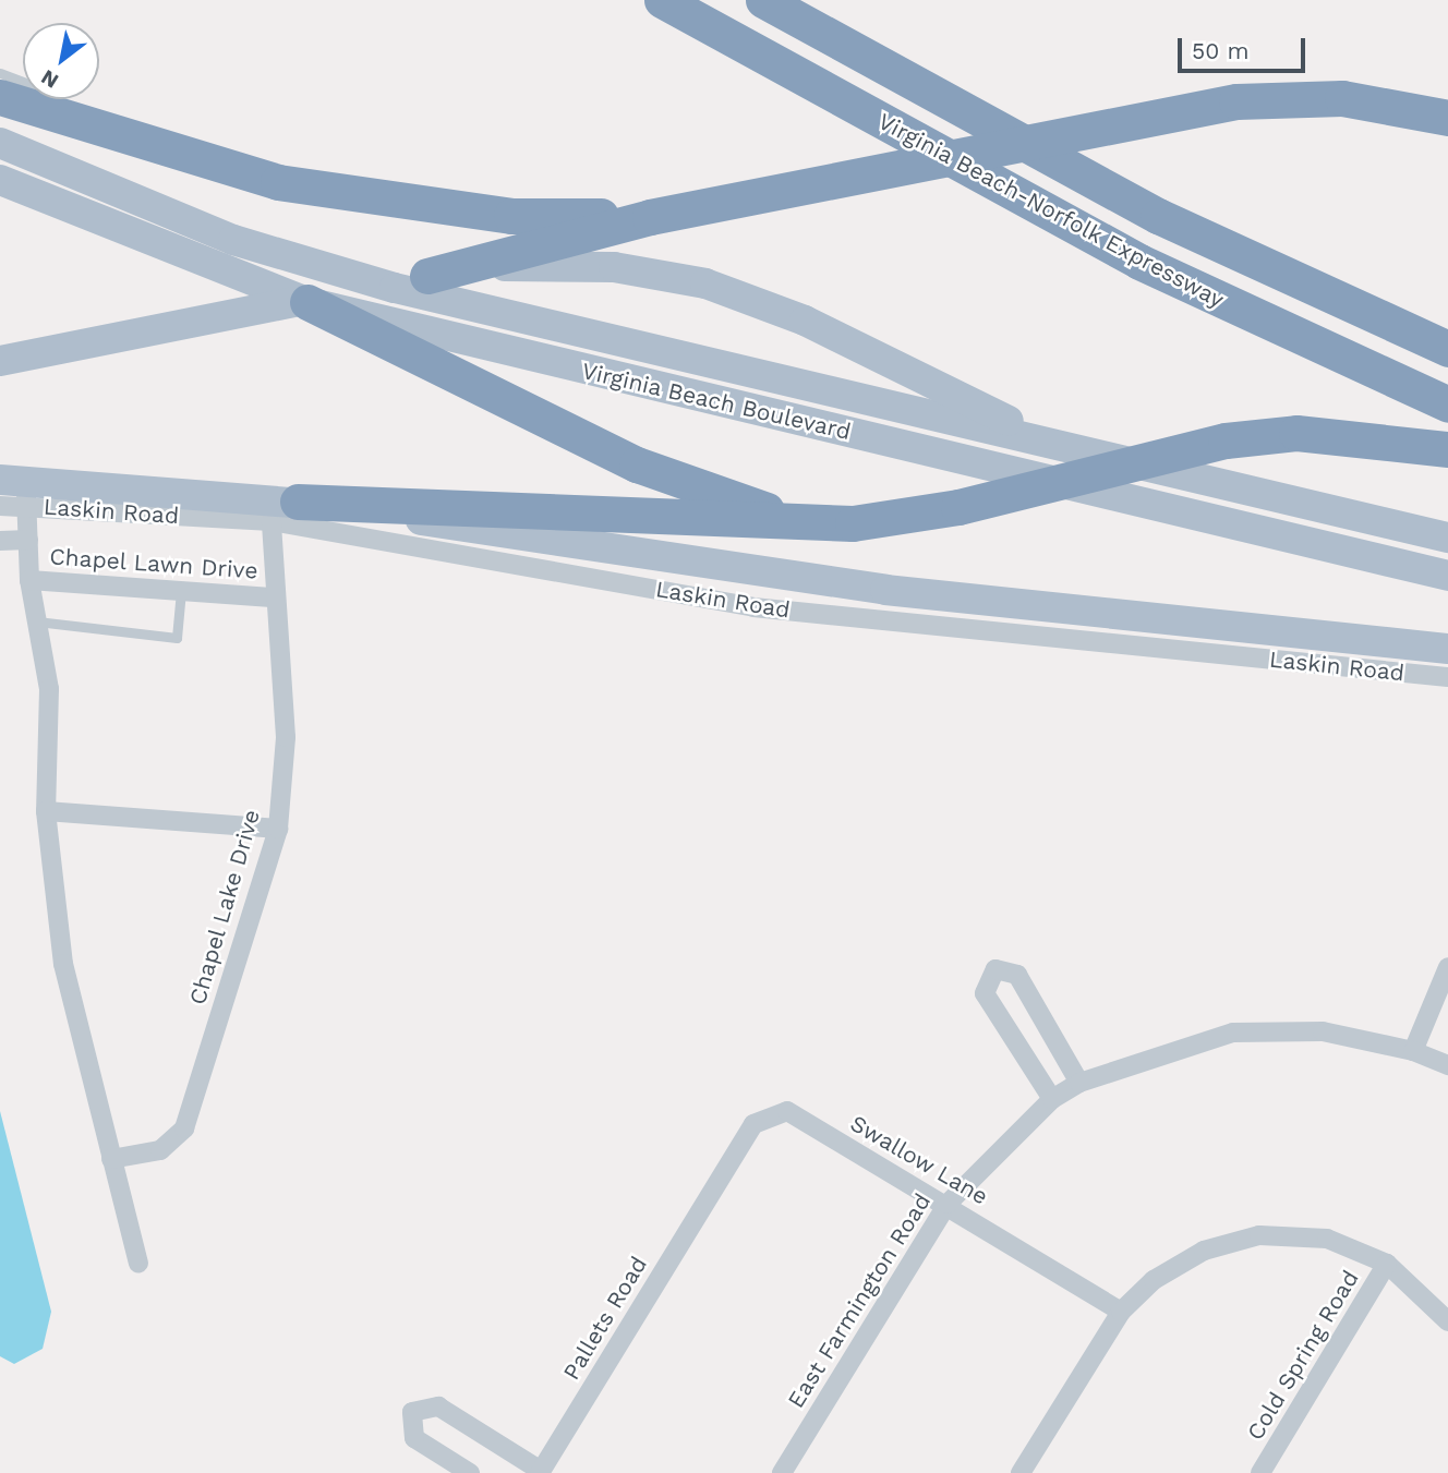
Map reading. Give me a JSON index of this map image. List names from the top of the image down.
{
  "streets": {
    "highway": ["Virginia Beach-Norfolk Expressway"],
    "main road": ["Virginia Beach Boulevard", "Laskin Road"],
    "street": [
      "Chapel Lawn Drive",
      "Chapel Lake Drive",
      "Swallow Lane",
      "East Farmington Road",
      "Pallets Road",
      "Cold Spring Road"
    ]
  },
  "crossings": [
    ["Laskin Road", "Chapel Lake Drive"],
    ["Chapel Lawn Drive", "Chapel Lake Drive"],
    ["Swallow Lane", "East Farmington Road"],
    ["Swallow Lane", "Pallets Road"]
  ],
  "scale_bar": "50 m",
  "north": "bottom left"
}
